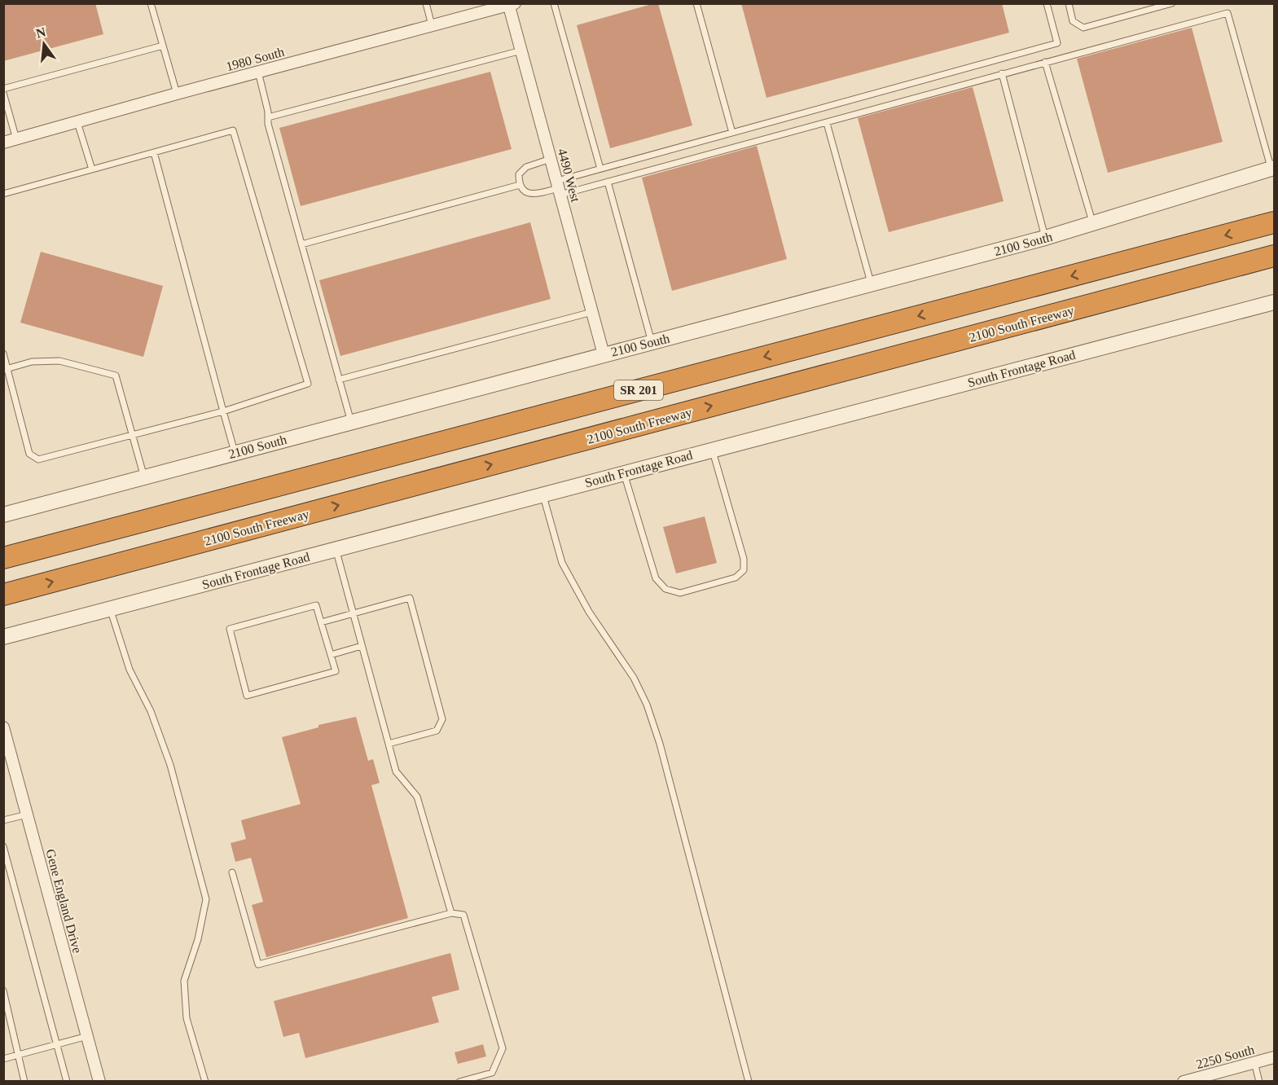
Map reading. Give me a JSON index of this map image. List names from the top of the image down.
{
  "streets": {
    "highway": ["2100 South Freeway", "SR 201"],
    "street": [
      "1980 South",
      "4490 West",
      "2100 South",
      "South Frontage Road",
      "Gene England Drive",
      "2250 South"
    ]
  },
  "crossings": [
    ["1980 South", "4490 West"],
    ["4490 West", "2100 South"]
  ],
  "north": "top"
}
